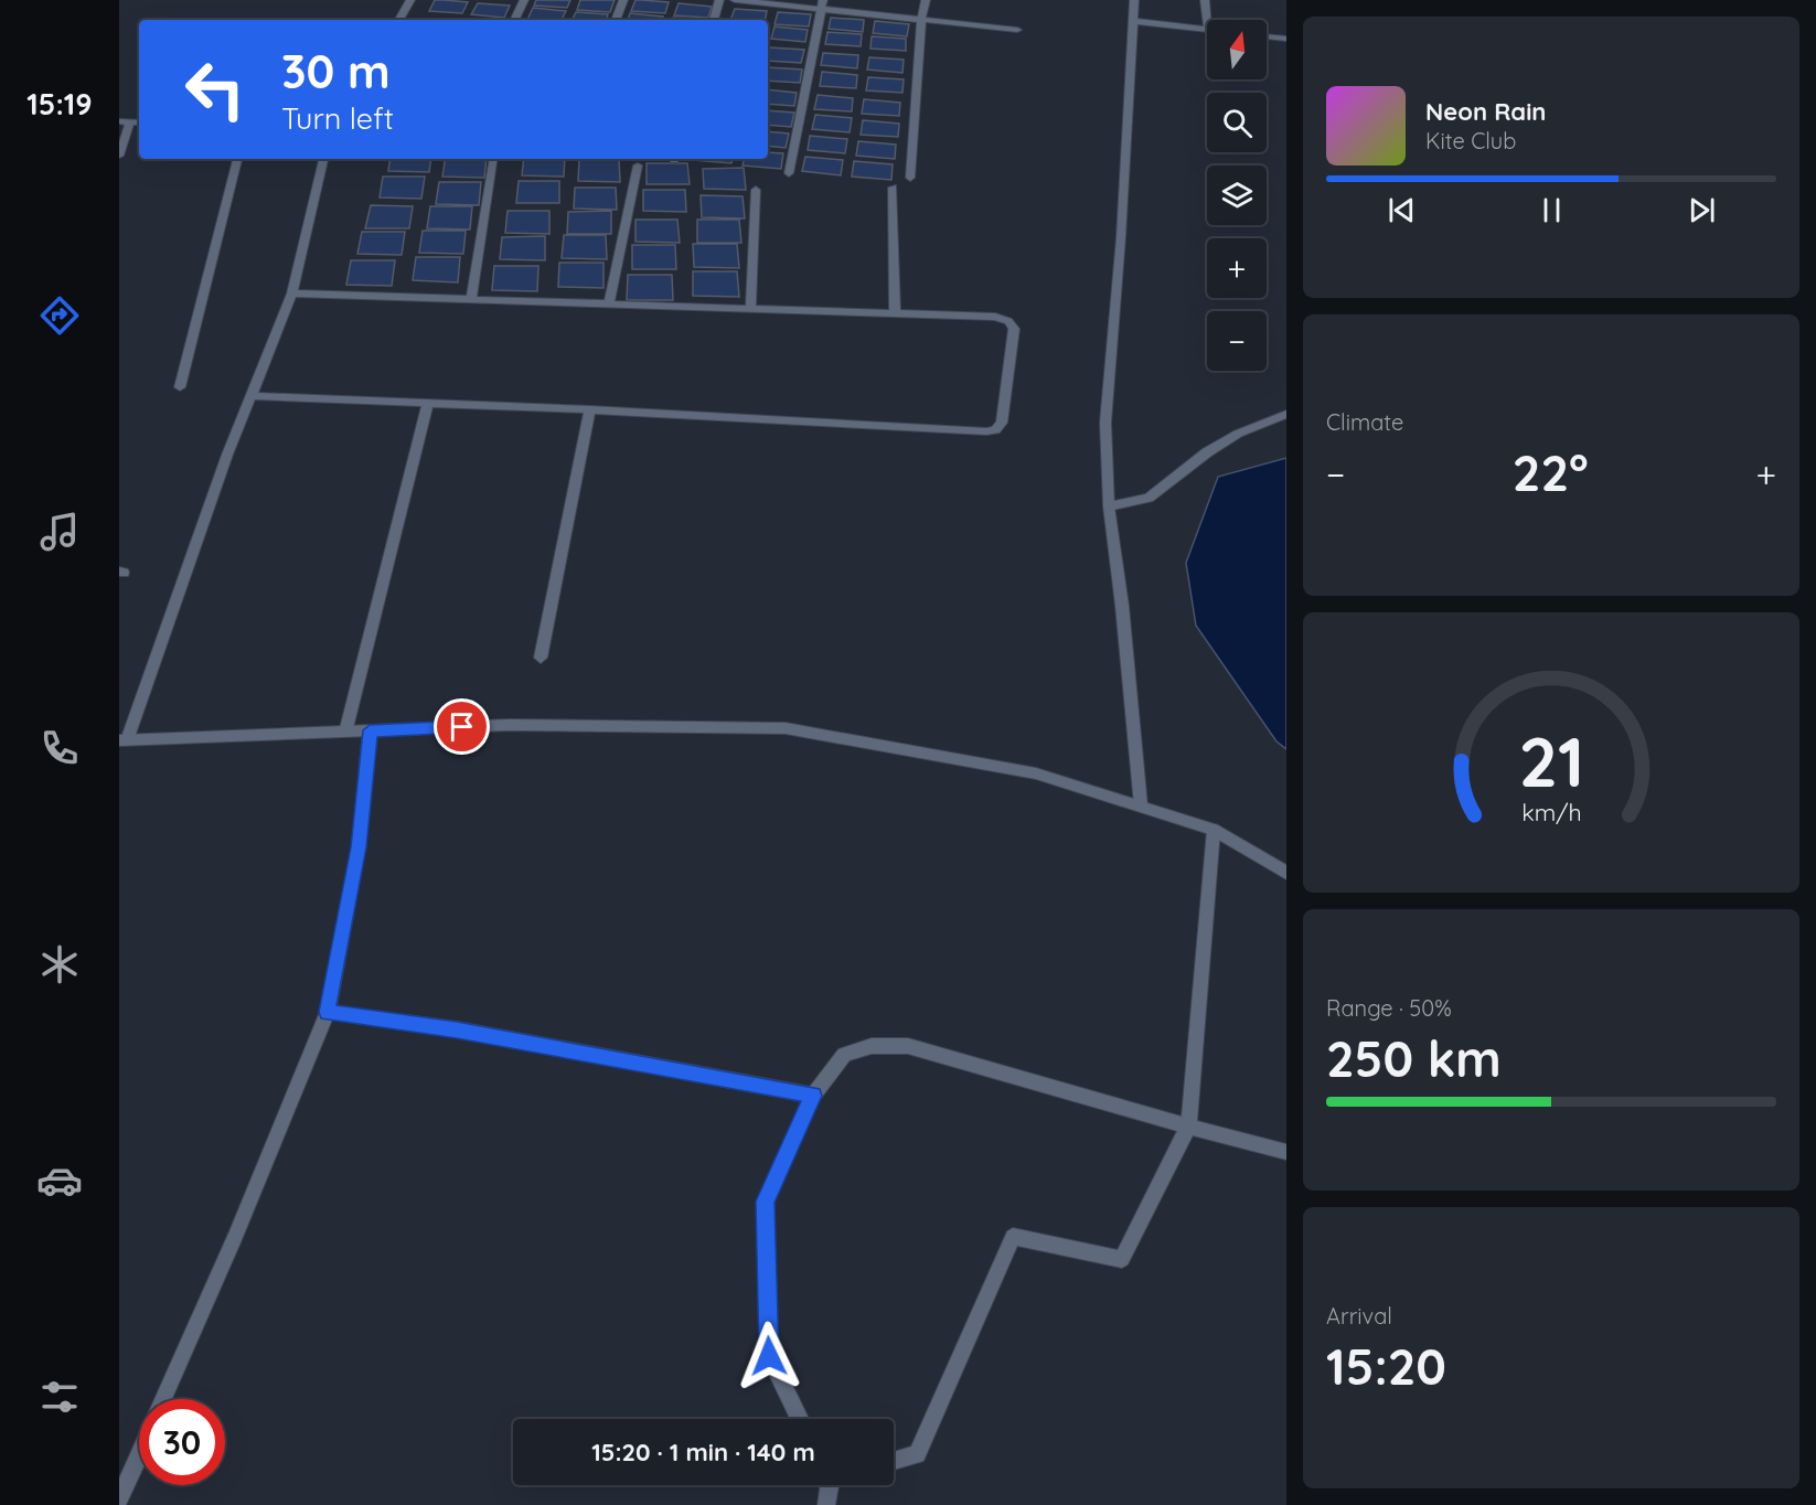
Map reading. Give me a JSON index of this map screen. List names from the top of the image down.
{
  "north": "top",
  "page": {
    "tabs": "15:19",
    "map_buttons": ["+", "−"],
    "turn": ["30 m", "Turn left"],
    "song": ["Neon Rain", "Kite Club"],
    "tile": [
      "Climate",
      ["Range · 50%", "250 km"],
      ["Arrival", "15:20"]
    ],
    "heat": ["−", "22°", "+"],
    "limit": "30",
    "trip": "15:20 · 1 min · 140 m",
    "gauge": ["21", "km/h"]
  }
}
